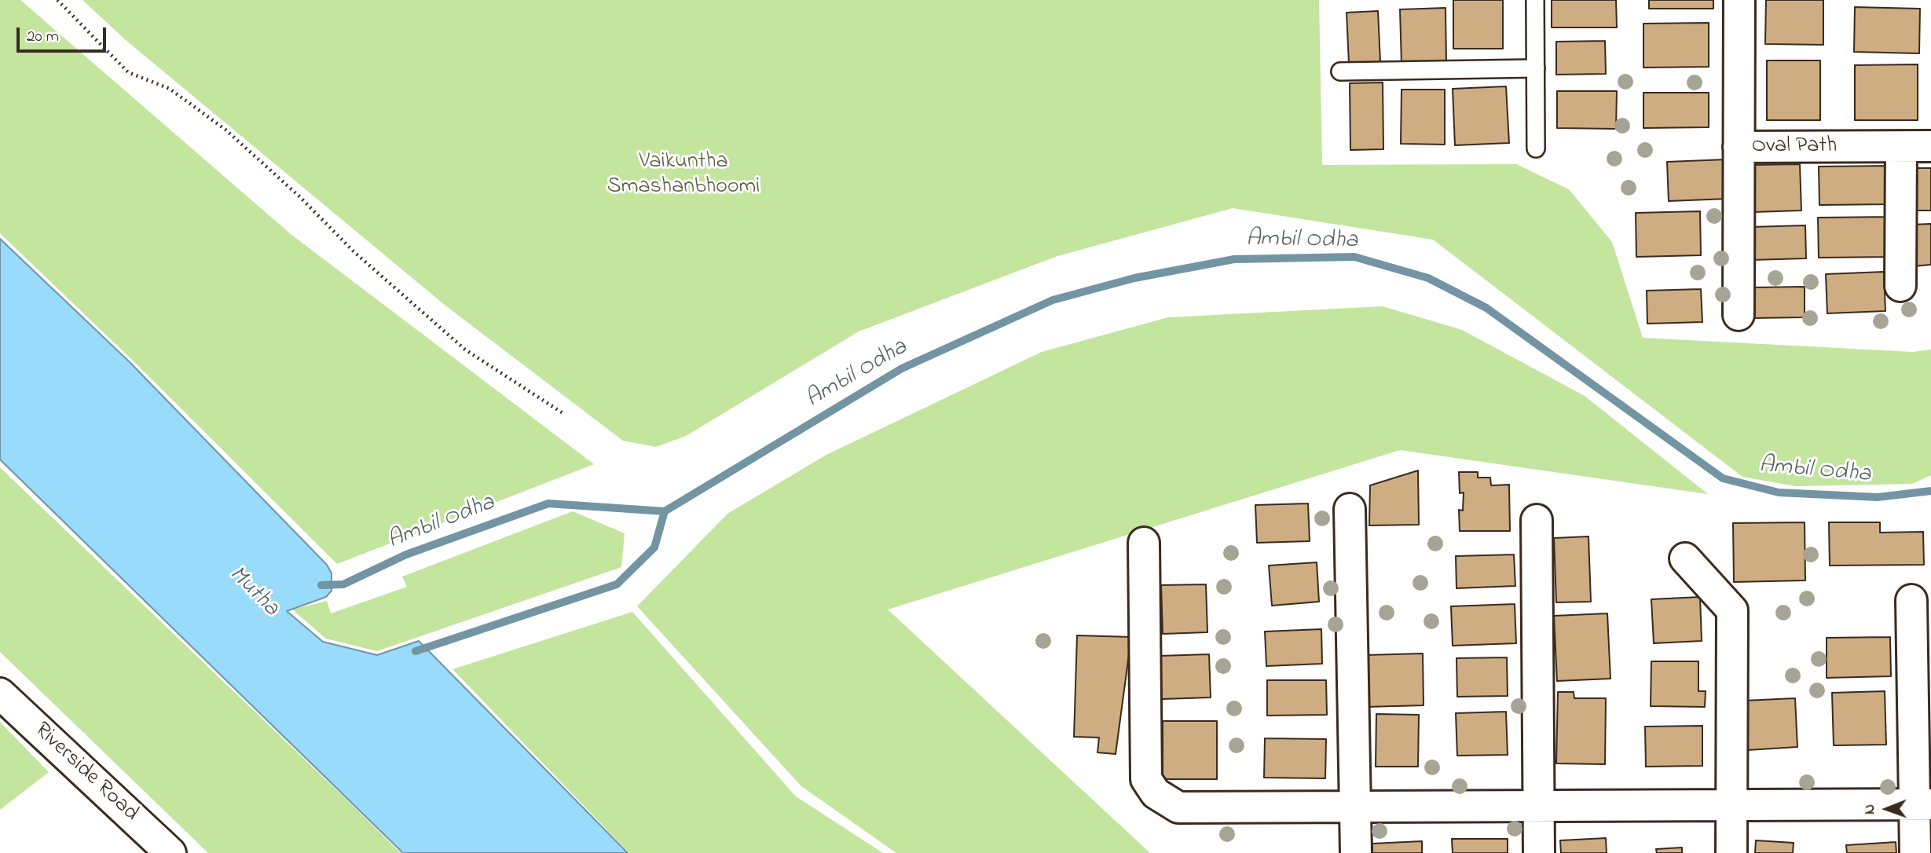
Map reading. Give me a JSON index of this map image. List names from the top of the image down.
{
  "streets": {
    "street": ["Oval Path", "Riverside Road"]
  },
  "water": ["Ambil Odha", "Mutha"],
  "parks": ["Vaikuntha Smashanbhoomi"],
  "scale_bar": "20 m",
  "north": "left"
}
